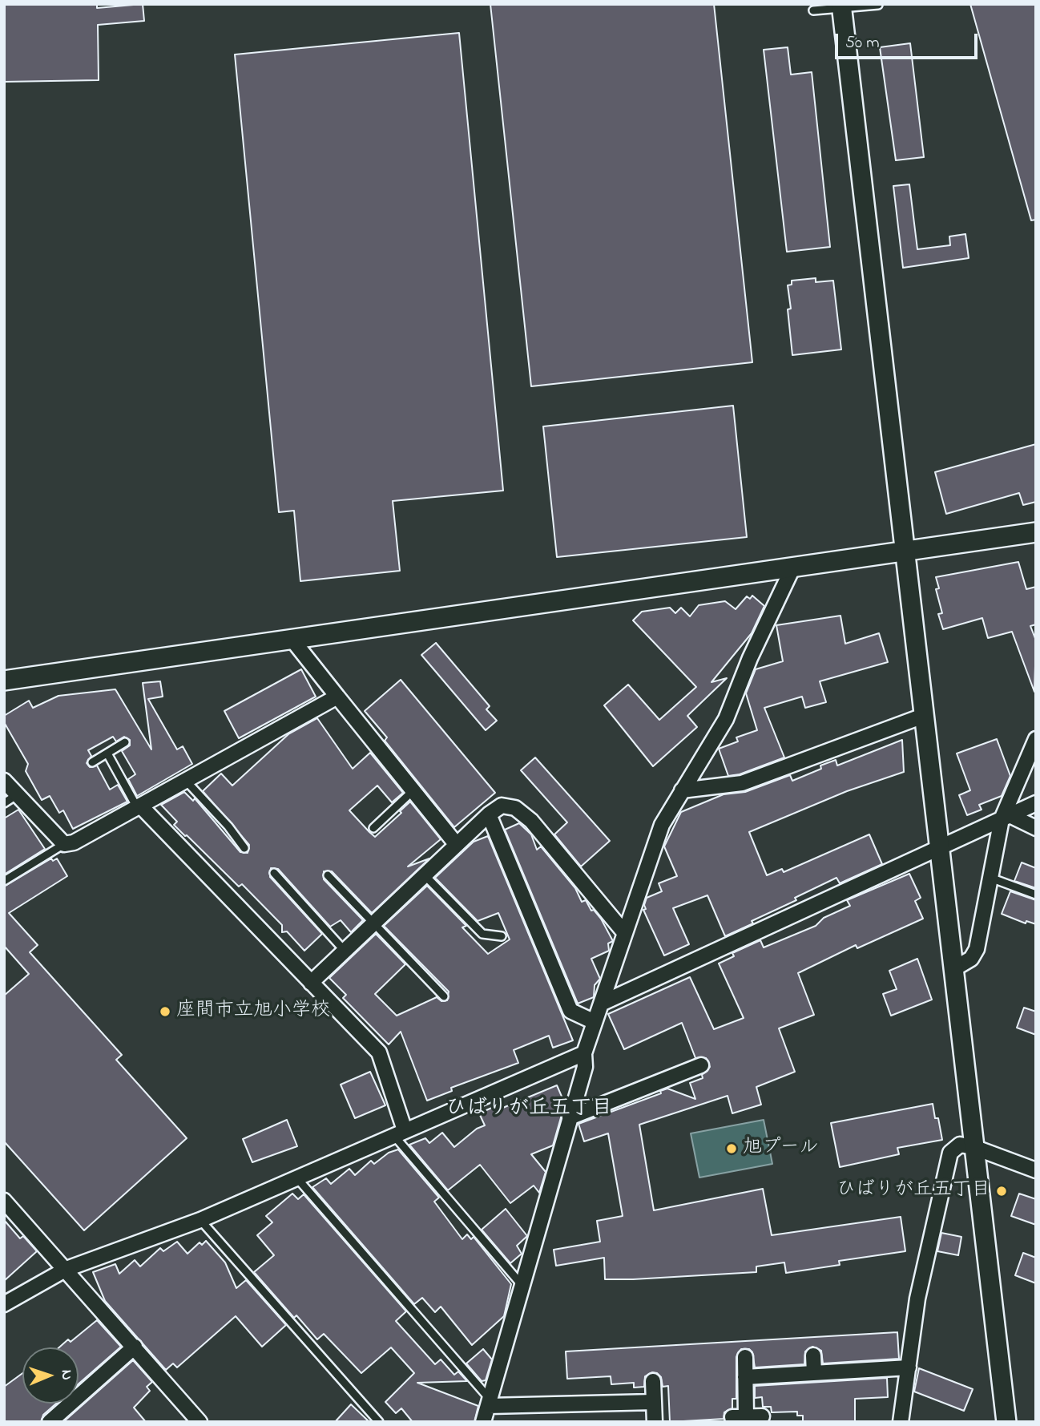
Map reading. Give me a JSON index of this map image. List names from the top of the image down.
{
  "districts": ["ひばりが丘五丁目"],
  "places": ["座間市立旭小学校", "旭プール", "ひばりが丘五丁目"],
  "scale_bar": "50 m",
  "north": "right"
}
